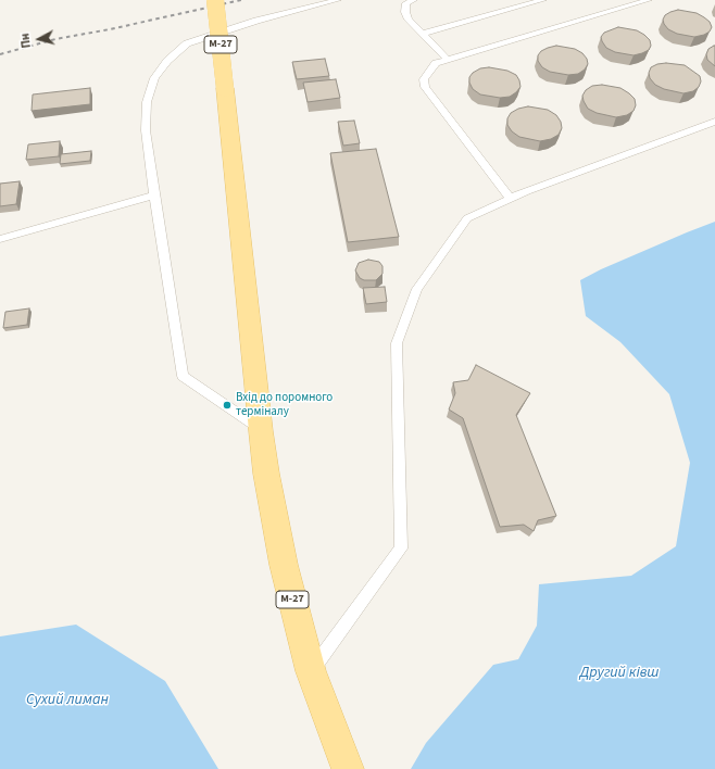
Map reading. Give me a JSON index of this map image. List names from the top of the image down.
{
  "streets": {
    "main road": ["М-27"]
  },
  "water": ["Другий ківш", "Сухий лиман"],
  "places": ["Вхід до поромного терміналу"],
  "north": "left"
}
